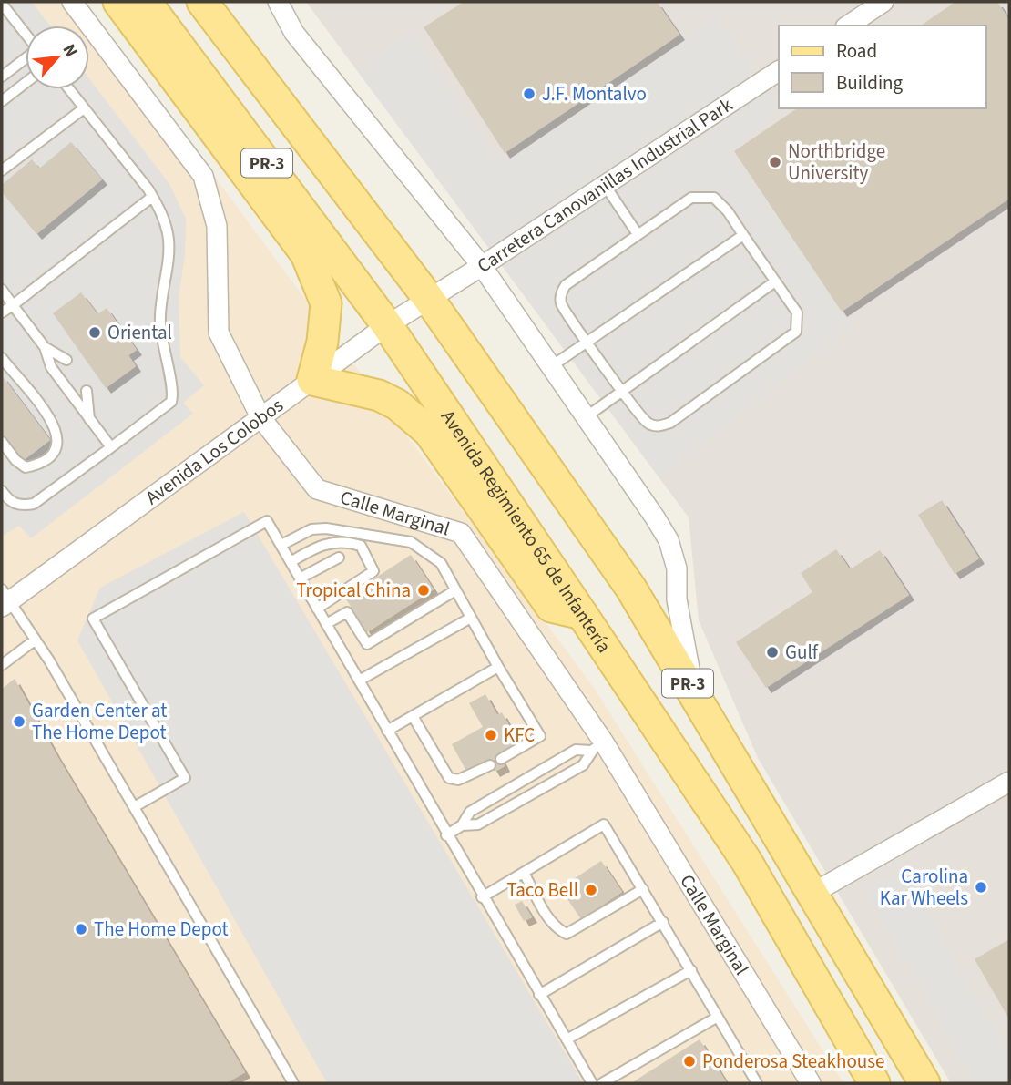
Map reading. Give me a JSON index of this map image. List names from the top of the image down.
{
  "streets": {
    "main road": ["PR-3", "Avenida Regimiento 65 de Infantería"],
    "street": ["Carretera Canovanillas Industrial Park", "Avenida Los Colobos", "Calle Marginal"]
  },
  "crossings": [
    ["PR-3", "Carretera Canovanillas Industrial Park"],
    ["PR-3", "Avenida Los Colobos"],
    ["Carretera Canovanillas Industrial Park", "Avenida Los Colobos"],
    ["Avenida Los Colobos", "Calle Marginal"],
    ["Avenida Los Colobos", "Avenida Regimiento 65 de Infantería"]
  ],
  "places": [
    "J.F. Montalvo",
    "Northbridge University",
    "Oriental",
    "Tropical China",
    "Gulf",
    "Garden Center at The Home Depot",
    "KFC",
    "Carolina Kar Wheels",
    "Taco Bell",
    "The Home Depot",
    "Ponderosa Steakhouse"
  ],
  "legend": ["Road", "Building"],
  "north": "top right"
}
